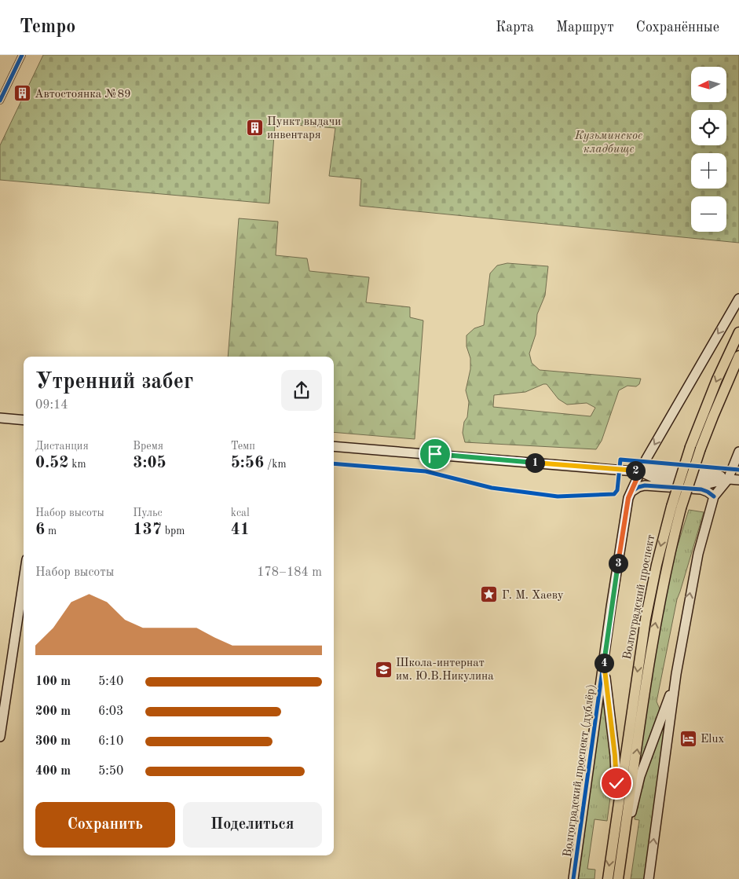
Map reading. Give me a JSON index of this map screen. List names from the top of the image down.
{
  "streets": {
    "main road": ["Волгоградский проспект", "Волгоградский проспект (дублёр)"]
  },
  "parks": ["Кузьминское кладбище"],
  "places": {
    "building": ["Автостоянка №89", "Пункт выдачи инвентаря"],
    "place": ["Г. М. Хаеву"],
    "school or university": ["Школа-интернат им. Ю.В.Никулина"],
    "hotel": ["Elux"]
  },
  "north": "left",
  "page": {
    "header": "Tempo",
    "nav": ["Карта", "Маршрут", "Сохранённые"],
    "map_buttons": ["+", "−"],
    "heading": ["Утренний забег", "09:14"],
    "stats": [
      ["Дистанция", "0.52 km"],
      ["Время", "3:05"],
      ["Темп", "5:56 /km"],
      ["Набор высоты", "6 m"],
      ["Пульс", "137 bpm"],
      ["kcal", "41"]
    ],
    "pins": [
      "1",
      "2",
      "3",
      "4"
    ],
    "chart": ["Набор высоты", "178–184 m"],
    "list": [
      {
        "name": "100 m",
        "note": "5:40"
      },
      {
        "name": "200 m",
        "note": "6:03"
      },
      {
        "name": "300 m",
        "note": "6:10"
      },
      {
        "name": "400 m",
        "note": "5:50"
      }
    ],
    "buttons": ["Сохранить", "Поделиться"]
  }
}
